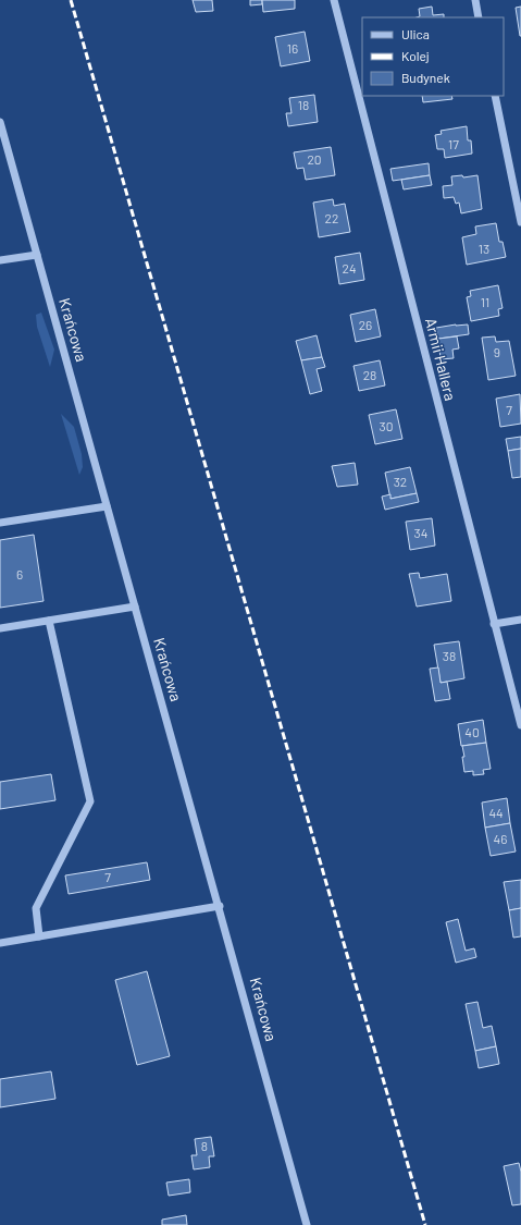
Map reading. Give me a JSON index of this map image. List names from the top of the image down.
{
  "streets": {
    "street": ["Krańcowa", "Armii Hallera"]
  },
  "house_numbers": [
    "16",
    "18",
    "17",
    "20",
    "22",
    "13",
    "24",
    "11",
    "26",
    "9",
    "28",
    "7",
    "30",
    "32",
    "34",
    "6",
    "38",
    "40",
    "44",
    "46",
    "7",
    "8"
  ],
  "legend": ["Ulica", "Kolej", "Budynek"]
}
